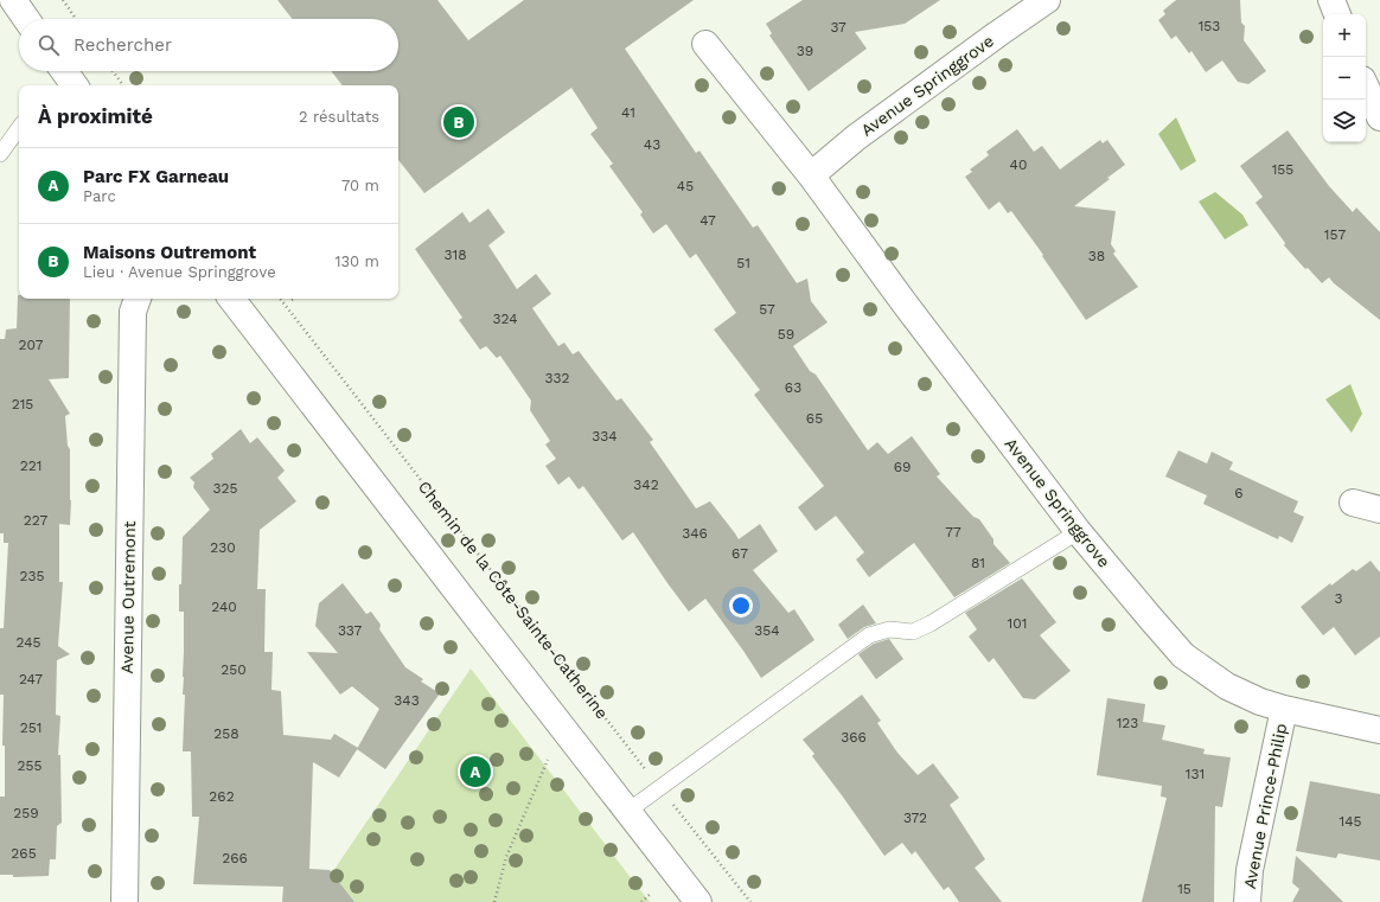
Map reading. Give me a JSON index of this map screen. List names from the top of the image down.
{
  "streets": {
    "street": ["Avenue Springgrove", "Avenue Outremont", "Avenue Prince-Philip"],
    "path": ["Chemin de la Côte-Sainte-Catherine"]
  },
  "crossings": [
    ["Avenue Springgrove", "Avenue Prince-Philip"]
  ],
  "house_numbers": [
    "153",
    "37",
    "39",
    "41",
    "43",
    "40",
    "155",
    "45",
    "47",
    "157",
    "318",
    "38",
    "51",
    "57",
    "324",
    "59",
    "207",
    "332",
    "63",
    "215",
    "65",
    "334",
    "221",
    "69",
    "342",
    "325",
    "6",
    "227",
    "77",
    "346",
    "230",
    "67",
    "81",
    "235",
    "3",
    "240",
    "101",
    "337",
    "354",
    "245",
    "250",
    "247",
    "343",
    "123",
    "251",
    "258",
    "366",
    "255",
    "131",
    "262",
    "259",
    "372",
    "145",
    "265",
    "266",
    "15"
  ],
  "page": {
    "map_buttons": ["+", "−"],
    "search": "Rechercher",
    "heading": ["À proximité", "2 résultats"],
    "pins": ["B", "A"],
    "list": [
      {
        "mark": "A",
        "name": "Parc FX Garneau",
        "note": "Parc",
        "value": "70 m"
      },
      {
        "mark": "B",
        "name": "Maisons Outremont",
        "note": "Lieu · Avenue Springgrove",
        "value": "130 m"
      }
    ]
  }
}
